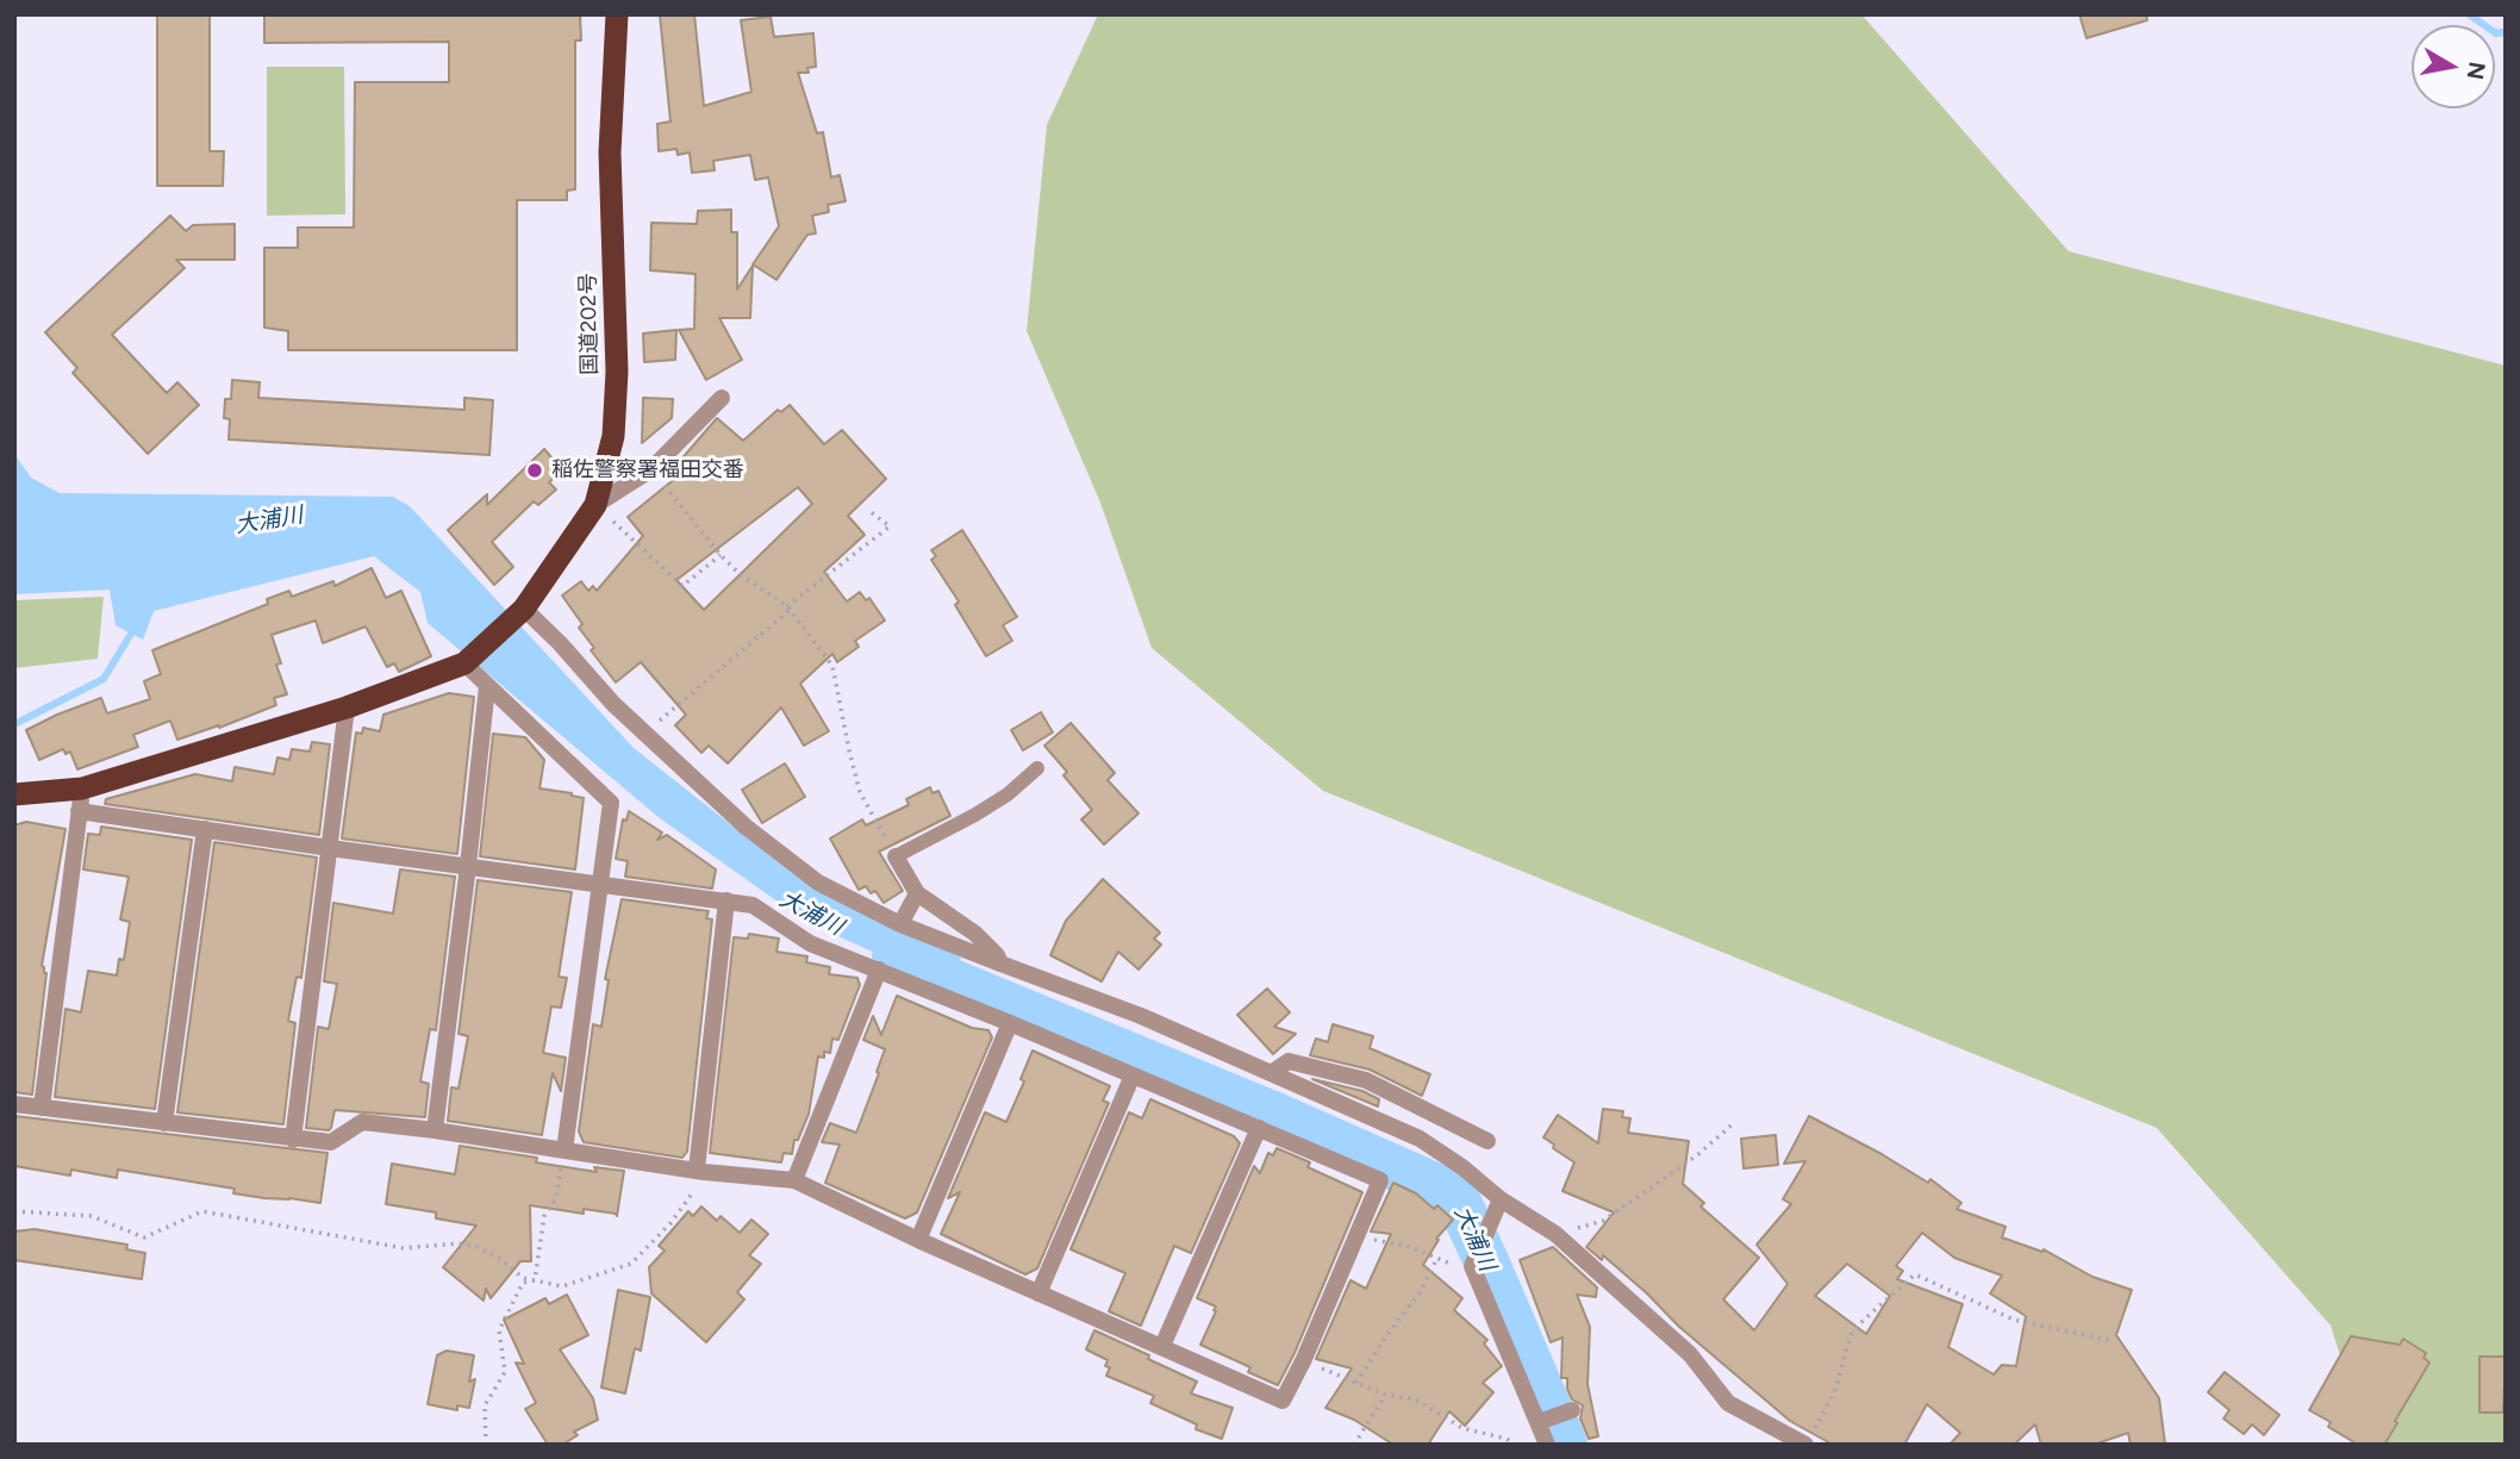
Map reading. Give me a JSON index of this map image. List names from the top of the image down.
{
  "streets": {
    "highway": ["国道202号"]
  },
  "water": ["大浦川"],
  "places": ["稲佐警察署福田交番"],
  "north": "right"
}
